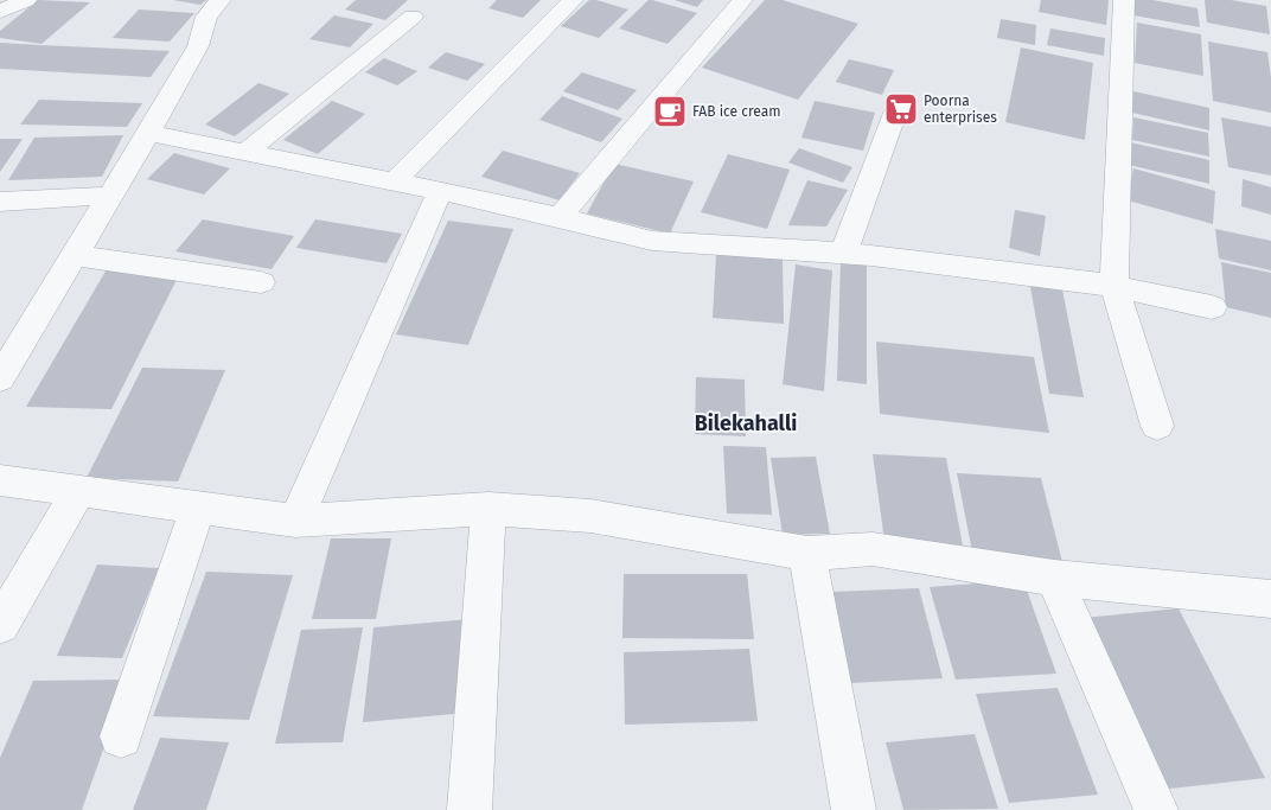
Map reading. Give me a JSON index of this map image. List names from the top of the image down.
{
  "districts": ["Bilekahalli"],
  "places": {
    "supermarket": ["Poorna enterprises"],
    "cafe": ["FAB ice cream"]
  }
}
